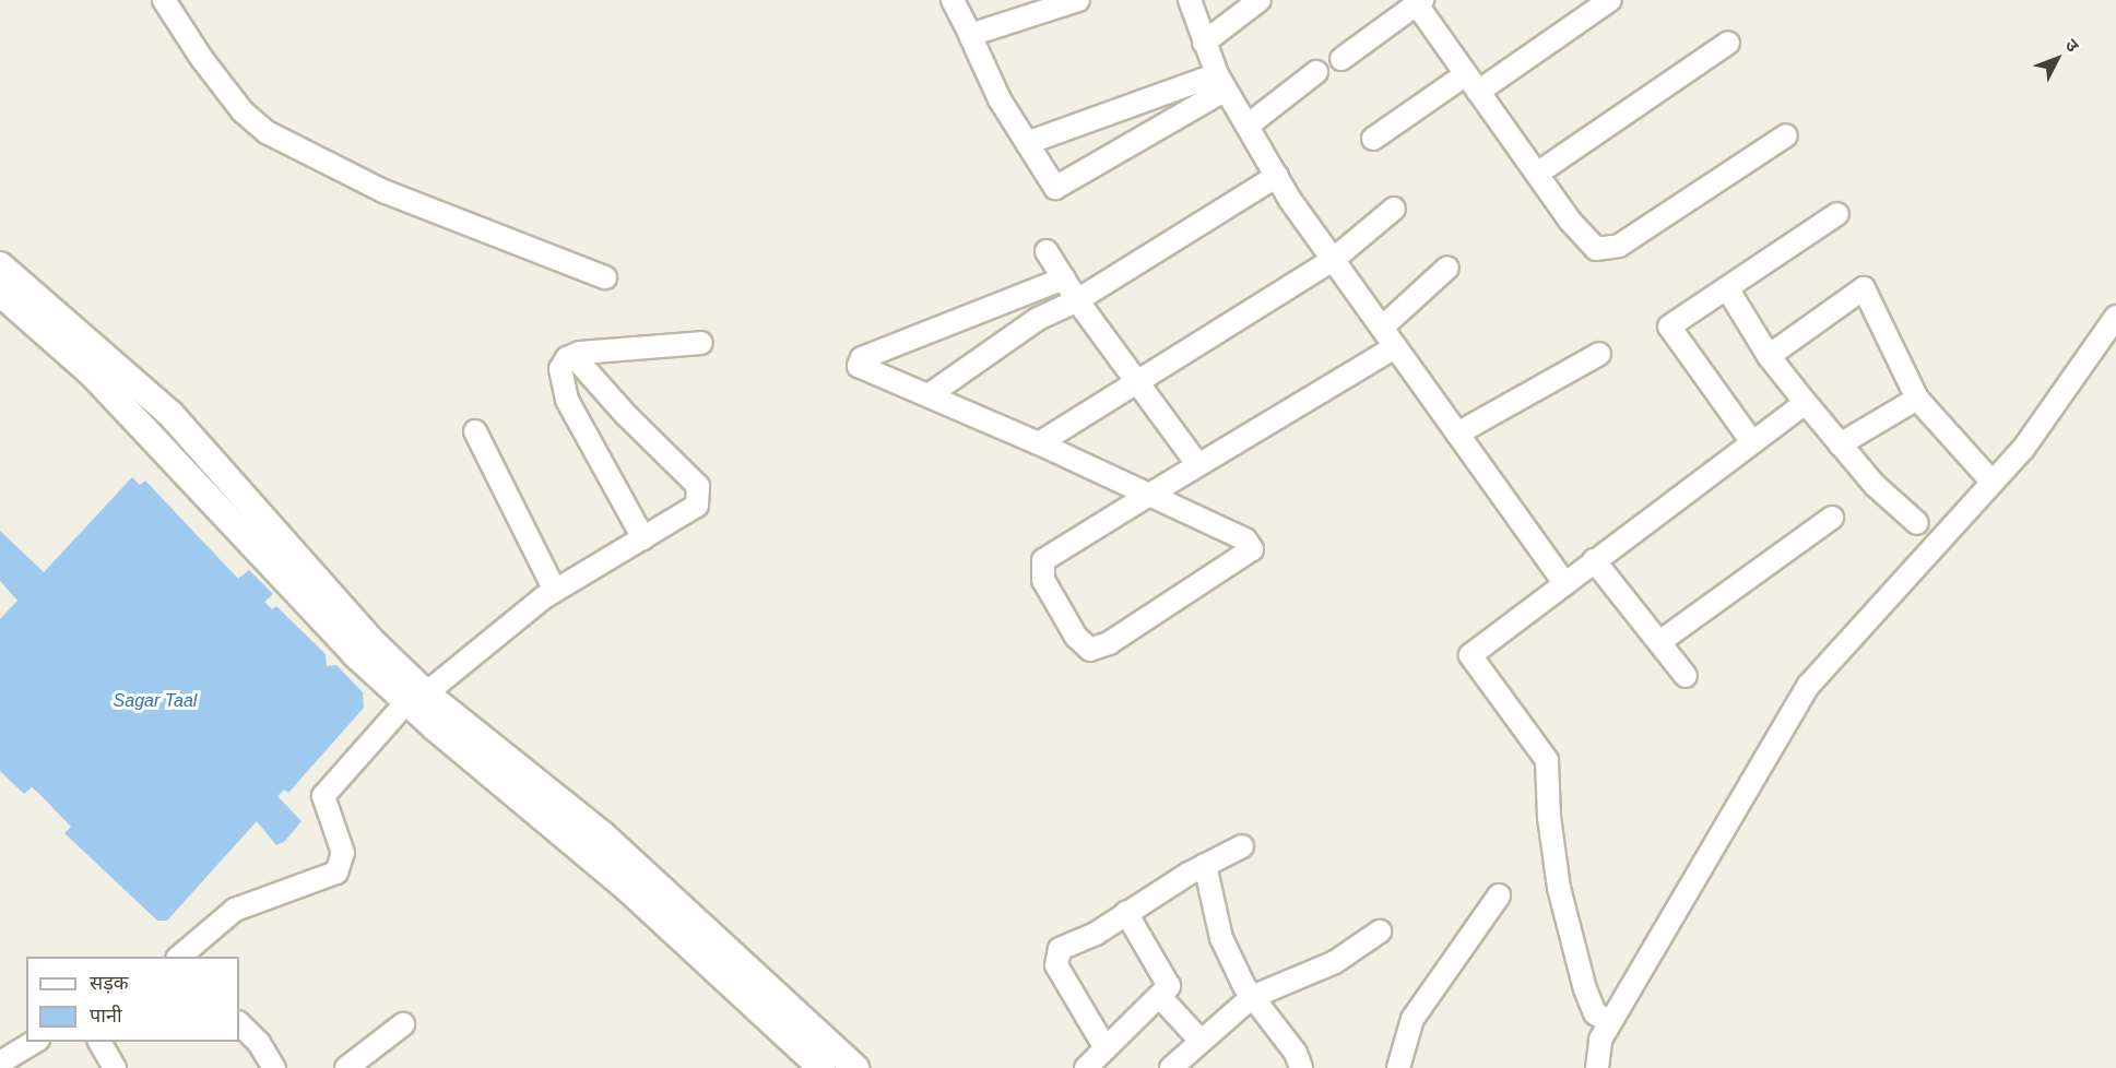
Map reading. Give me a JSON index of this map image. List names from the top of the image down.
{
  "water": ["Sagar Taal"],
  "legend": ["सड़क", "पानी"],
  "north": "top right"
}
